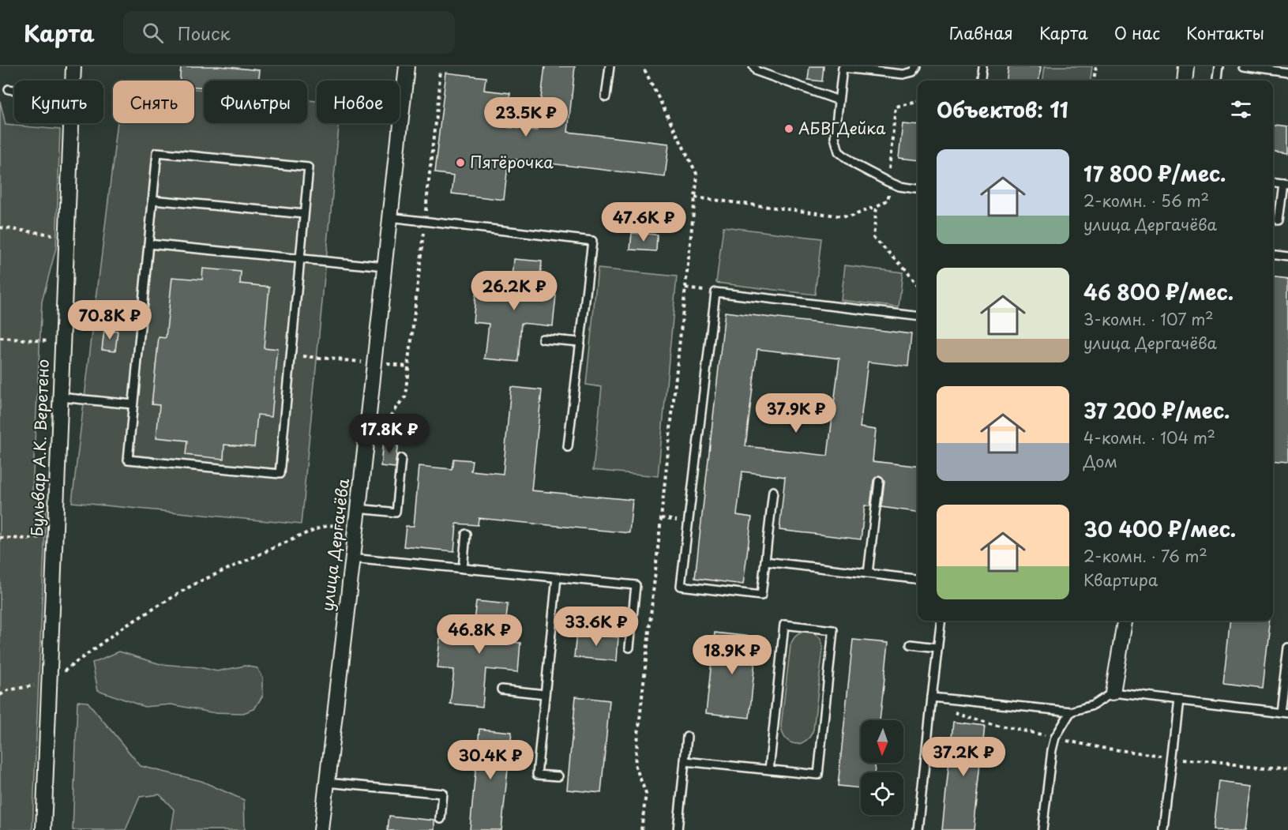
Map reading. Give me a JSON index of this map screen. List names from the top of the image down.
{
  "streets": {
    "street": ["Бульвар А.К. Веретено", "улица Дергачёва"]
  },
  "places": ["АБВГДейка", "Пятёрочка"],
  "north": "bottom",
  "page": {
    "header": "Карта",
    "search": "Поиск",
    "nav": [
      "Главная",
      "Карта",
      "О нас",
      "Контакты"
    ],
    "chip": [
      "Купить",
      "Снять",
      "Фильтры",
      "Новое"
    ],
    "heading": "Объектов: 11",
    "price": [
      "23.5K ₽",
      "47.6K ₽",
      "26.2K ₽",
      "70.8K ₽",
      "37.9K ₽",
      "17.8K ₽",
      "33.6K ₽",
      "46.8K ₽",
      "18.9K ₽",
      "37.2K ₽",
      "30.4K ₽"
    ],
    "list": [
      {
        "name": "17 800 ₽/мес.",
        "note": "2-комн. · 56 m² · улица Дергачёва"
      },
      {
        "name": "46 800 ₽/мес.",
        "note": "3-комн. · 107 m² · улица Дергачёва"
      },
      {
        "name": "37 200 ₽/мес.",
        "note": "4-комн. · 104 m² · Дом"
      },
      {
        "name": "30 400 ₽/мес.",
        "note": "2-комн. · 76 m² · Квартира"
      }
    ]
  }
}
